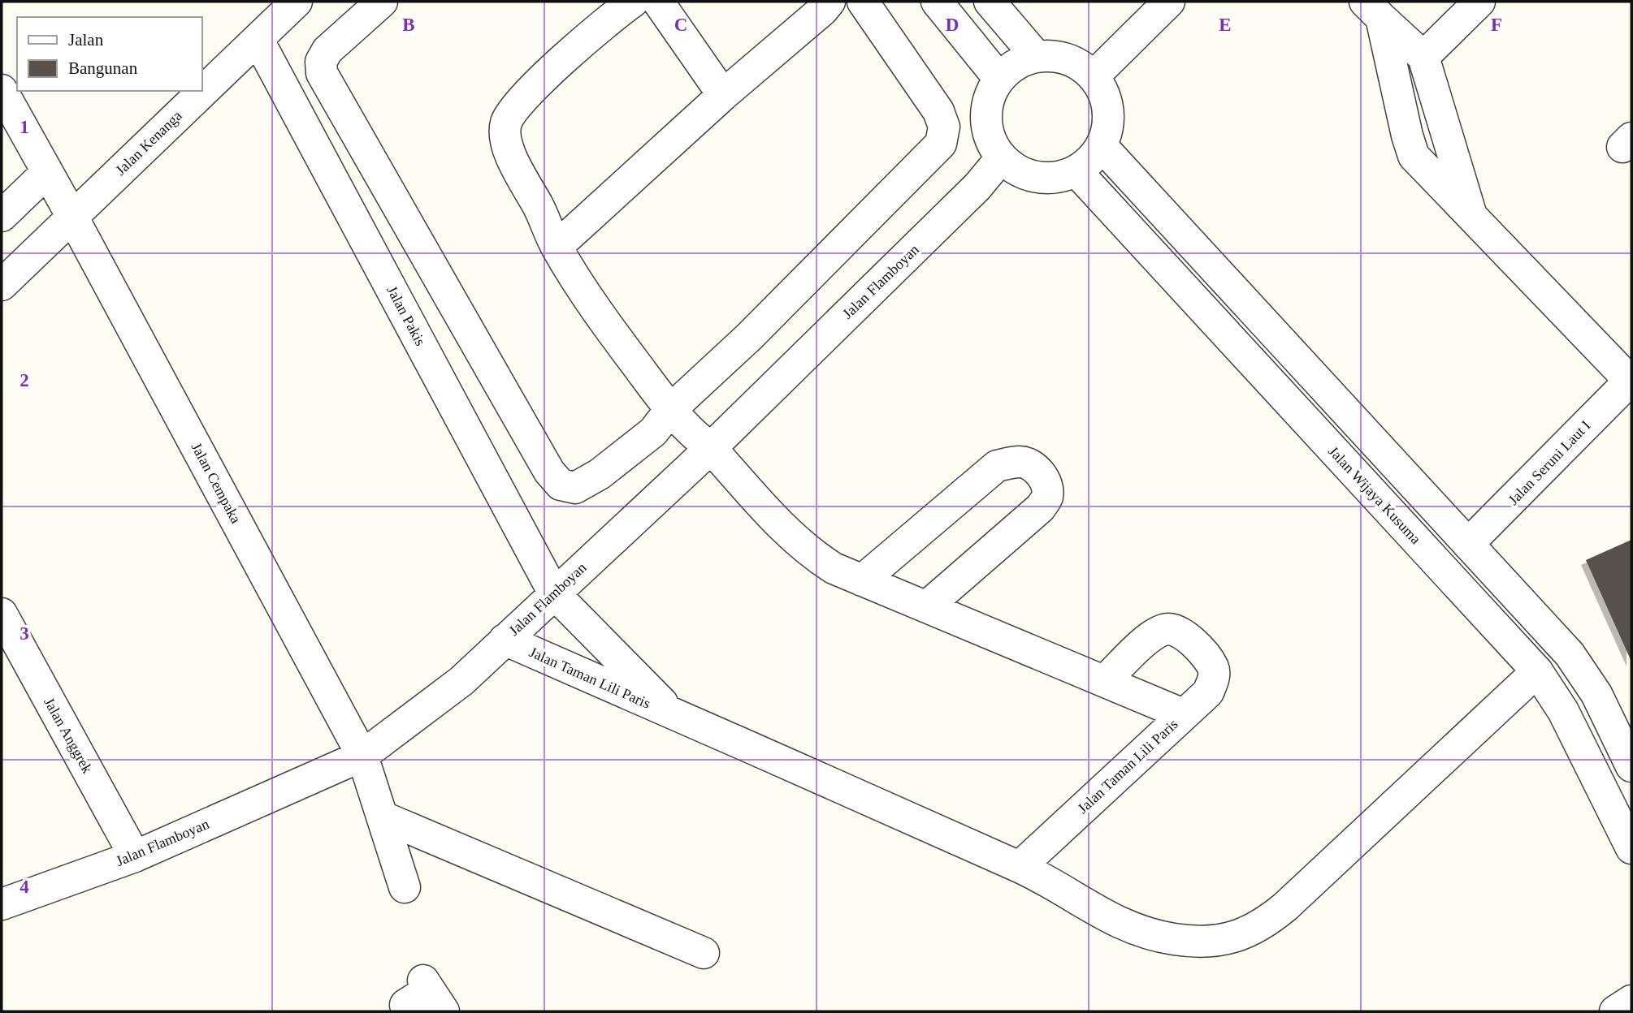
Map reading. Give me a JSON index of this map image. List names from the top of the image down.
{
  "streets": {
    "street": [
      "Jalan Kenanga",
      "Jalan Flamboyan",
      "Jalan Pakis",
      "Jalan Seruni Laut I",
      "Jalan Cempaka",
      "Jalan Wijaya Kusuma",
      "Jalan Taman Lili Paris",
      "Jalan Anggrek"
    ]
  },
  "crossings": [
    ["Jalan Kenanga", "Jalan Pakis"],
    ["Jalan Kenanga", "Jalan Cempaka"],
    ["Jalan Flamboyan", "Jalan Pakis"],
    ["Jalan Flamboyan", "Jalan Cempaka"],
    ["Jalan Flamboyan", "Jalan Wijaya Kusuma"],
    ["Jalan Flamboyan", "Jalan Taman Lili Paris"],
    ["Jalan Flamboyan", "Jalan Anggrek"],
    ["Jalan Pakis", "Jalan Taman Lili Paris"]
  ],
  "legend": ["Jalan", "Bangunan"],
  "grid": {
    "columns": [
      "B",
      "C",
      "D",
      "E",
      "F"
    ],
    "rows": [
      "1",
      "2",
      "3",
      "4"
    ]
  }
}
